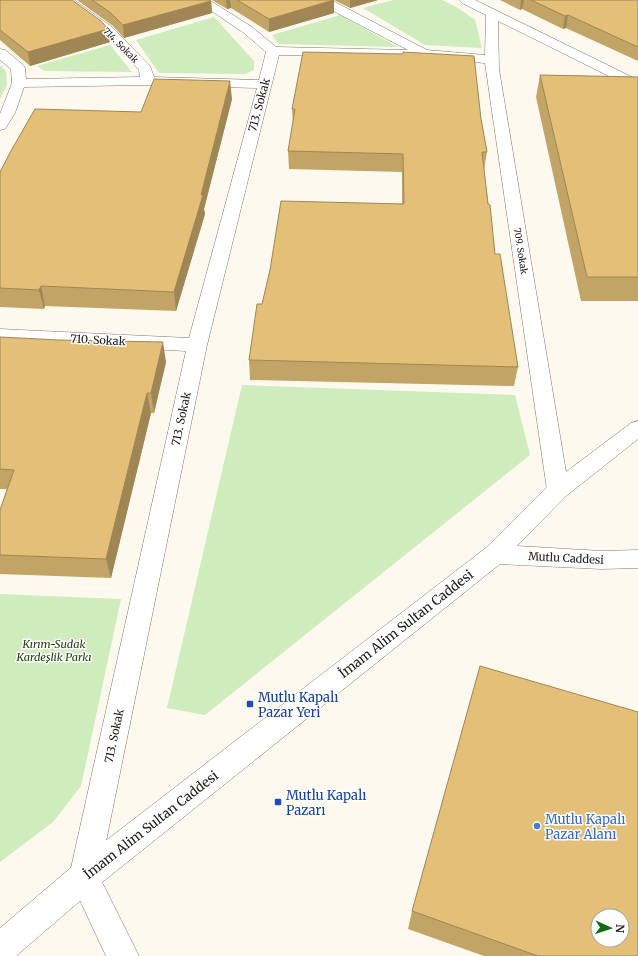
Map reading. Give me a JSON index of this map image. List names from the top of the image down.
{
  "streets": {
    "street": [
      "714. Sokak",
      "713. Sokak",
      "709. Sokak",
      "710. Sokak",
      "Mutlu Caddesi",
      "İmam Alim Sultan Caddesi"
    ]
  },
  "crossings": [
    ["713. Sokak", "710. Sokak"],
    ["713. Sokak", "İmam Alim Sultan Caddesi"],
    ["709. Sokak", "İmam Alim Sultan Caddesi"],
    ["Mutlu Caddesi", "İmam Alim Sultan Caddesi"]
  ],
  "parks": ["Kırım-Sudak Kardeşlik Parkı"],
  "places": {
    "transit": ["Mutlu Kapalı Pazar Yeri", "Mutlu Kapalı Pazarı"],
    "other": ["Mutlu Kapalı Pazar Alanı"]
  },
  "north": "right"
}
